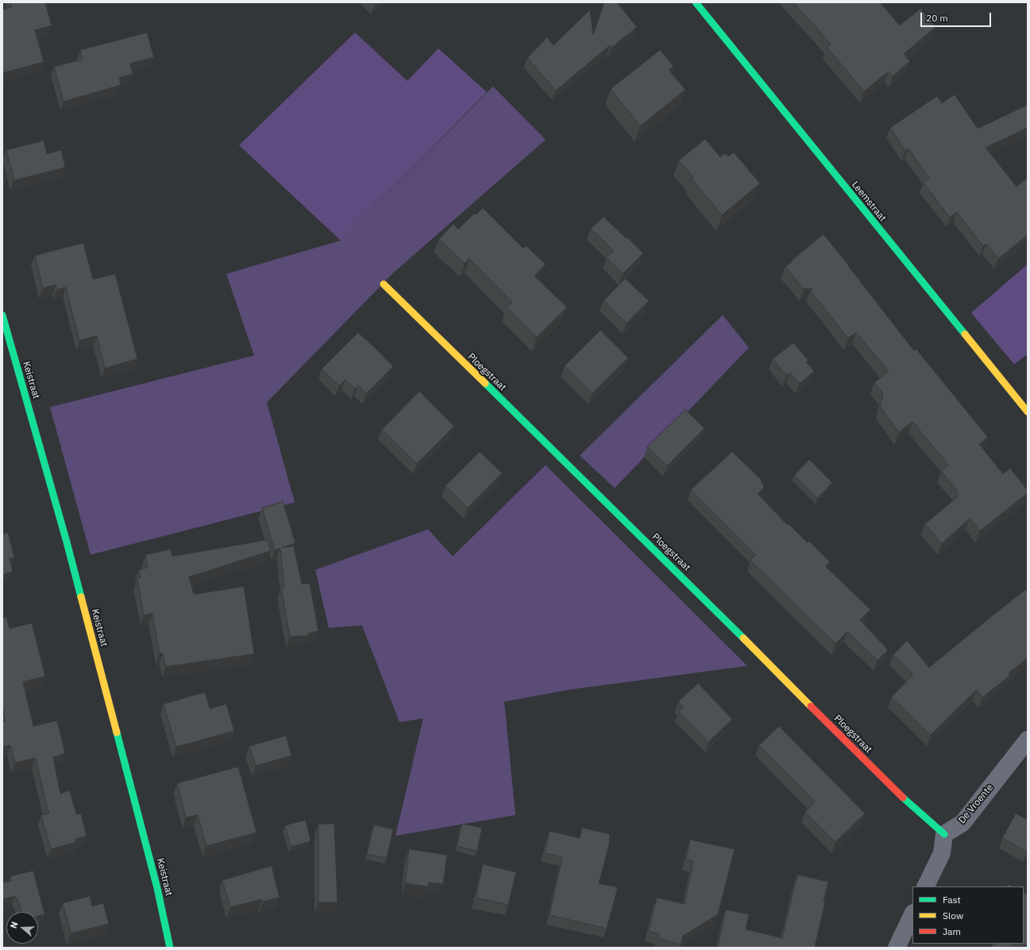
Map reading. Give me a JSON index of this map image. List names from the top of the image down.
{
  "streets": {
    "street": [
      "Leemstraat",
      "Ploegstraat",
      "Keistraat",
      "De Vroente"
    ]
  },
  "crossings": [
    ["Ploegstraat", "De Vroente"]
  ],
  "legend": ["Fast", "Slow", "Jam"],
  "scale_bar": "20 m",
  "north": "left"
}
